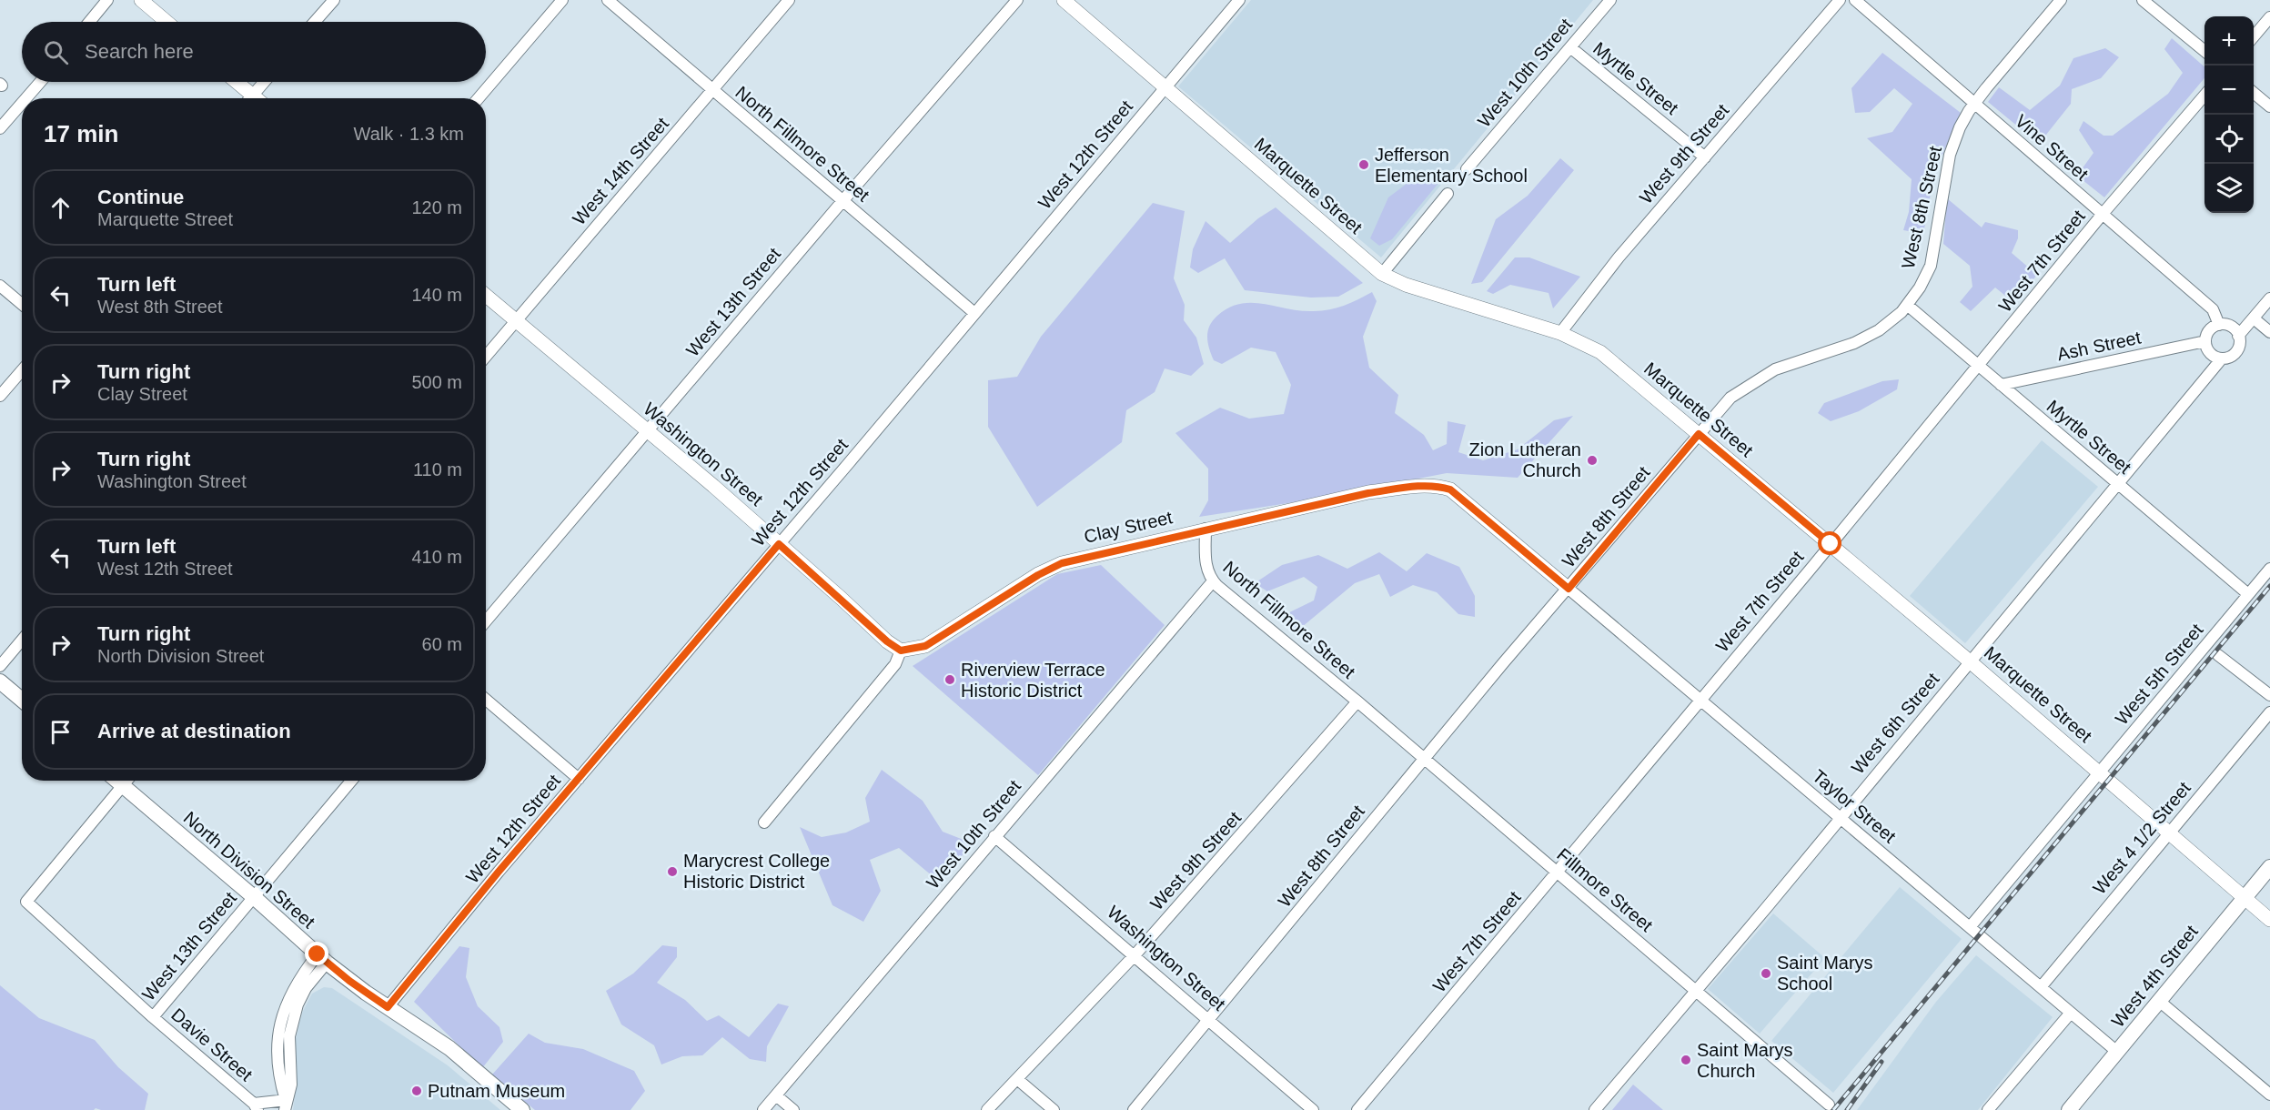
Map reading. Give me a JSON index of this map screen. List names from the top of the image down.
{
  "streets": {
    "main road": ["North Division Street", "West 4th Street"],
    "street": [
      "West 10th Street",
      "Myrtle Street",
      "North Fillmore Street",
      "Vine Street",
      "West 9th Street",
      "West 12th Street",
      "West 14th Street",
      "Marquette Street",
      "West 8th Street",
      "West 7th Street",
      "West 13th Street",
      "Ash Street",
      "Washington Street",
      "Clay Street",
      "West 5th Street",
      "West 6th Street",
      "Taylor Street",
      "West 4 1/2 Street",
      "Fillmore Street",
      "Davie Street"
    ]
  },
  "crossings": [
    ["West 10th Street", "Myrtle Street"],
    ["West 10th Street", "North Fillmore Street"],
    ["West 10th Street", "Washington Street"],
    ["Myrtle Street", "West 9th Street"],
    ["Myrtle Street", "West 8th Street"],
    ["Myrtle Street", "West 7th Street"],
    ["Myrtle Street", "Ash Street"],
    ["Myrtle Street", "West 5th Street"],
    ["Myrtle Street", "West 6th Street"],
    ["North Fillmore Street", "West 9th Street"],
    ["North Fillmore Street", "West 12th Street"],
    ["North Fillmore Street", "West 14th Street"],
    ["North Fillmore Street", "West 13th Street"],
    ["North Fillmore Street", "Clay Street"],
    ["North Fillmore Street", "Fillmore Street"],
    ["Vine Street", "West 8th Street"],
    ["Vine Street", "West 7th Street"],
    ["Vine Street", "Ash Street"],
    ["Vine Street", "West 6th Street"],
    ["West 9th Street", "Marquette Street"],
    ["West 9th Street", "Washington Street"],
    ["West 9th Street", "Fillmore Street"],
    ["West 12th Street", "Marquette Street"],
    ["West 12th Street", "Washington Street"],
    ["West 12th Street", "North Division Street"],
    ["West 14th Street", "Washington Street"],
    ["Marquette Street", "West 8th Street"],
    ["Marquette Street", "West 7th Street"],
    ["Marquette Street", "West 5th Street"],
    ["Marquette Street", "West 6th Street"],
    ["Marquette Street", "West 4 1/2 Street"],
    ["Marquette Street", "West 4th Street"],
    ["West 8th Street", "Washington Street"],
    ["West 8th Street", "Clay Street"],
    ["West 8th Street", "Taylor Street"],
    ["West 8th Street", "Fillmore Street"],
    ["West 7th Street", "Taylor Street"],
    ["West 7th Street", "Fillmore Street"],
    ["West 13th Street", "Washington Street"],
    ["West 13th Street", "North Division Street"],
    ["West 13th Street", "Davie Street"],
    ["Ash Street", "West 6th Street"],
    ["Washington Street", "Clay Street"],
    ["Clay Street", "Taylor Street"],
    ["West 5th Street", "Taylor Street"],
    ["West 6th Street", "Taylor Street"],
    ["West 6th Street", "Fillmore Street"],
    ["Taylor Street", "West 4 1/2 Street"],
    ["Taylor Street", "West 4th Street"],
    ["North Division Street", "Davie Street"]
  ],
  "places": [
    "Jefferson Elementary School",
    "Zion Lutheran Church",
    "Riverview Terrace Historic District",
    "Marycrest College Historic District",
    "Saint Marys School",
    "Saint Marys Church",
    "Putnam Museum"
  ],
  "page": {
    "map_buttons": ["+", "−"],
    "search": "Search here",
    "heading": ["17 min", "Walk · 1.3 km"],
    "list": [
      ["Continue", "Marquette Street", "120 m"],
      ["Turn left", "West 8th Street", "140 m"],
      ["Turn right", "Clay Street", "500 m"],
      ["Turn right", "Washington Street", "110 m"],
      ["Turn left", "West 12th Street", "410 m"],
      ["Turn right", "North Division Street", "60 m"],
      "Arrive at destination"
    ]
  }
}
